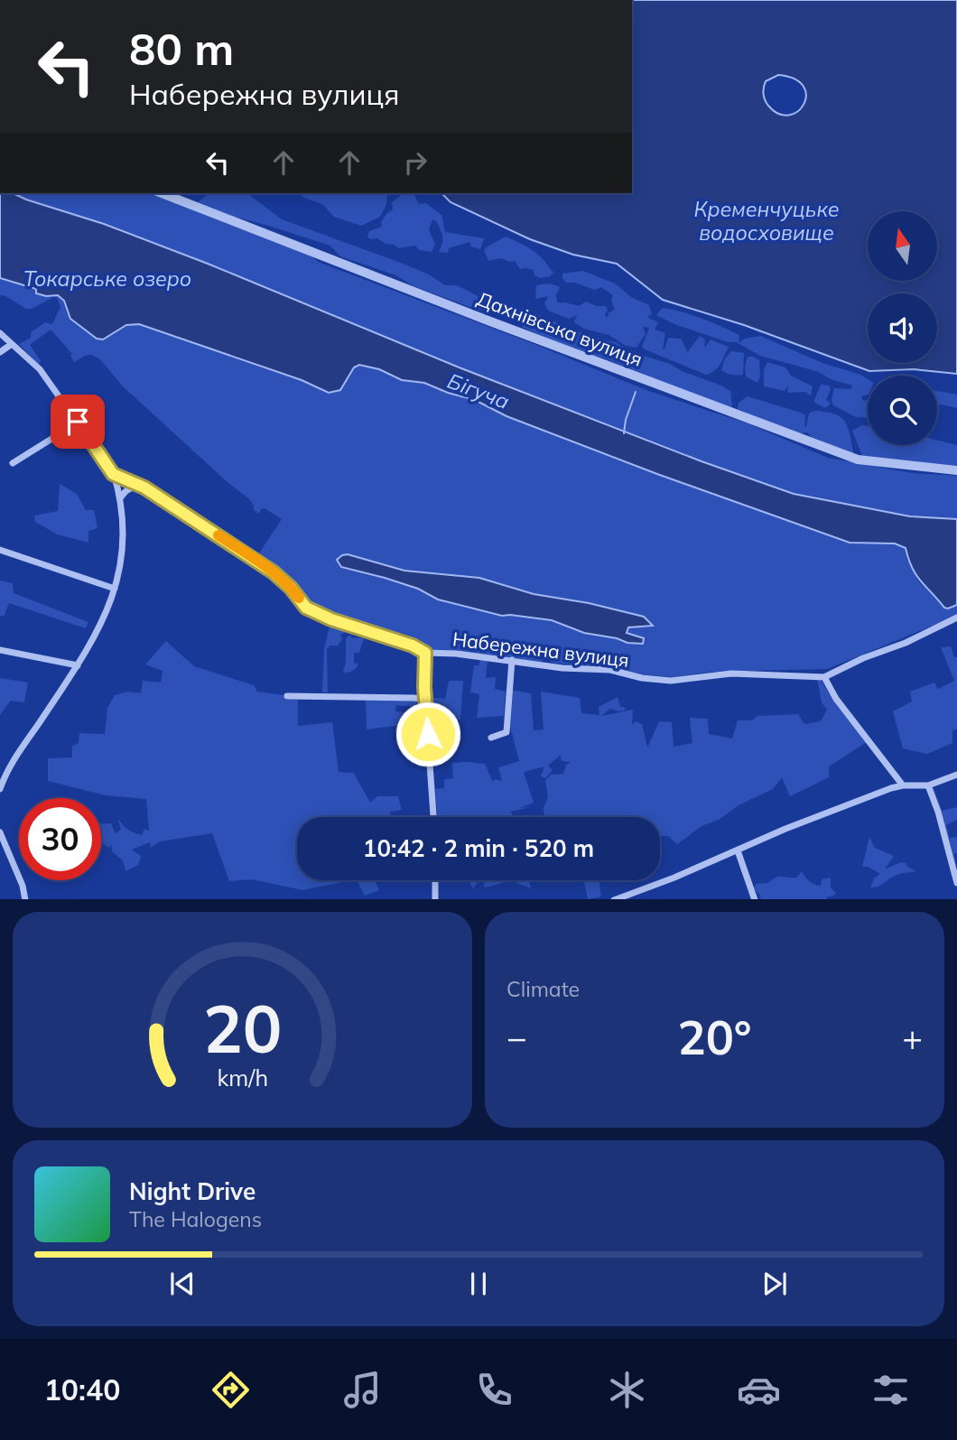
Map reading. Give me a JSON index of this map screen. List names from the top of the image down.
{
  "streets": {
    "street": ["Дахнівська вулиця", "Набережна вулиця"]
  },
  "water": ["Кременчуцьке водосховище", "Токарське озеро", "Бігуча"],
  "north": "top",
  "page": {
    "turn": ["80 m", "Набережна вулиця"],
    "limit": "30",
    "trip": "10:42 · 2 min · 520 m",
    "tile": "Climate",
    "heat": ["−", "20°", "+"],
    "song": ["Night Drive", "The Halogens"],
    "tabs": "10:40",
    "gauge": ["20", "km/h"]
  }
}
